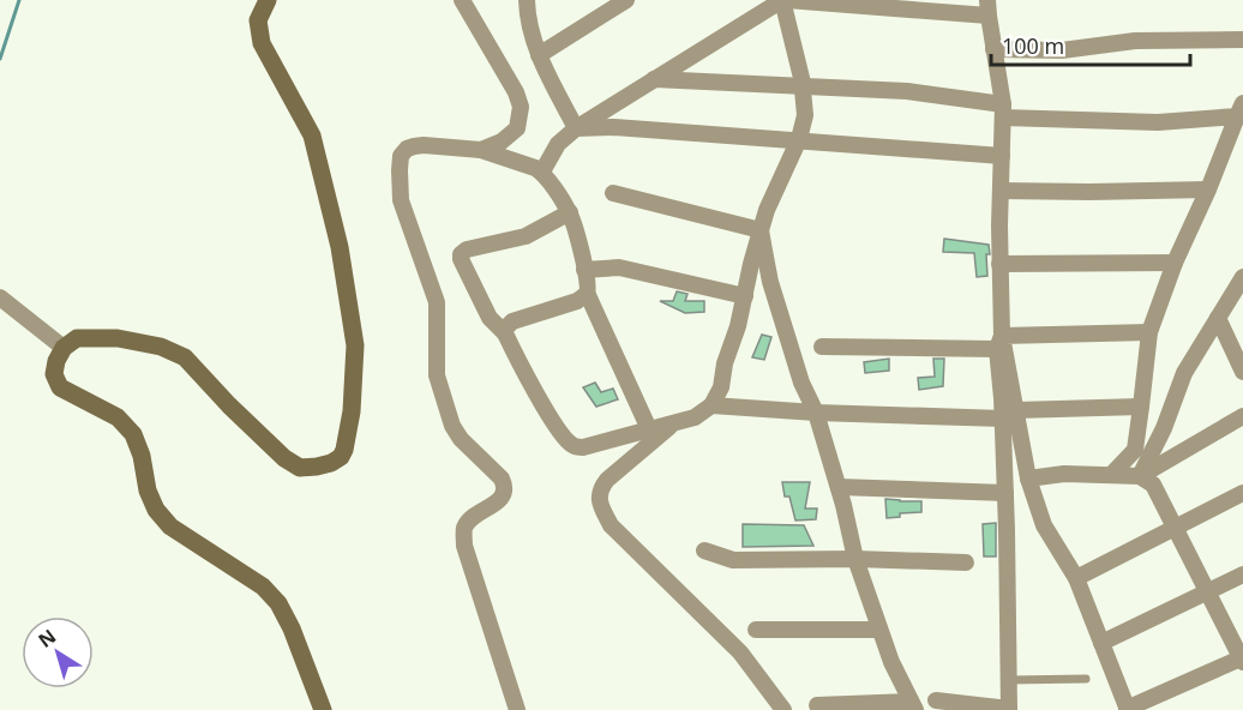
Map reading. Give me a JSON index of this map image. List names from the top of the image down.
{
  "scale_bar": "100 m",
  "north": "top left"
}
